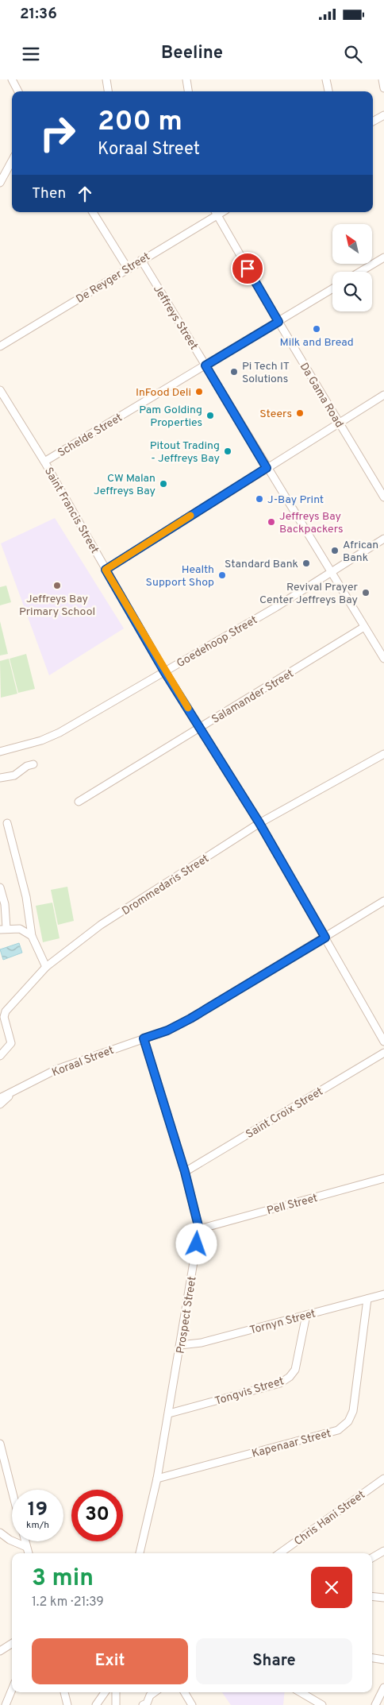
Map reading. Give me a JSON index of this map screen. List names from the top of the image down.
{
  "streets": {
    "street": [
      "De Reyger Street",
      "Jeffreys Street",
      "Da Gama Road",
      "Schelde Street",
      "Saint Francis Street",
      "Goedehoop Street",
      "Salamander Street",
      "Drommedaris Street",
      "Koraal Street",
      "Saint Croix Street",
      "Pell Street",
      "Prospect Street",
      "Tornyn Street",
      "Tongvis Street",
      "Kapenaar Street",
      "Chris Hani Street"
    ]
  },
  "crossings": [
    ["De Reyger Street", "Jeffreys Street"],
    ["De Reyger Street", "Da Gama Road"],
    ["Jeffreys Street", "Schelde Street"],
    ["Jeffreys Street", "Goedehoop Street"],
    ["Jeffreys Street", "Salamander Street"],
    ["Da Gama Road", "Schelde Street"],
    ["Schelde Street", "Saint Francis Street"],
    ["Saint Francis Street", "Goedehoop Street"],
    ["Saint Francis Street", "Salamander Street"],
    ["Saint Francis Street", "Drommedaris Street"],
    ["Saint Francis Street", "Koraal Street"],
    ["Koraal Street", "Prospect Street"],
    ["Saint Croix Street", "Prospect Street"],
    ["Pell Street", "Prospect Street"],
    ["Prospect Street", "Tornyn Street"],
    ["Prospect Street", "Tongvis Street"],
    ["Prospect Street", "Kapenaar Street"],
    ["Tornyn Street", "Tongvis Street"],
    ["Tornyn Street", "Kapenaar Street"]
  ],
  "places": [
    "Milk and Bread",
    "Pi Tech IT Solutions",
    "InFood Deli",
    "Steers",
    "Pam Golding Properties",
    "Pitout Trading - Jeffreys Bay",
    "CW Malan Jeffreys Bay",
    "J-Bay Print",
    "Jeffreys Bay Backpackers",
    "African Bank",
    "Standard Bank",
    "Health Support Shop",
    "Jeffreys Bay Primary School",
    "Revival Prayer Center Jeffreys Bay"
  ],
  "north": "top left",
  "page": {
    "status": "21:36",
    "header": "Beeline",
    "turn": ["200 m", "Koraal Street"],
    "then": "Then",
    "speed": "19 km/h",
    "limit": "30",
    "heading": ["3 min", "1.2 km · 21:39"],
    "buttons": ["Exit", "Share"]
  }
}
